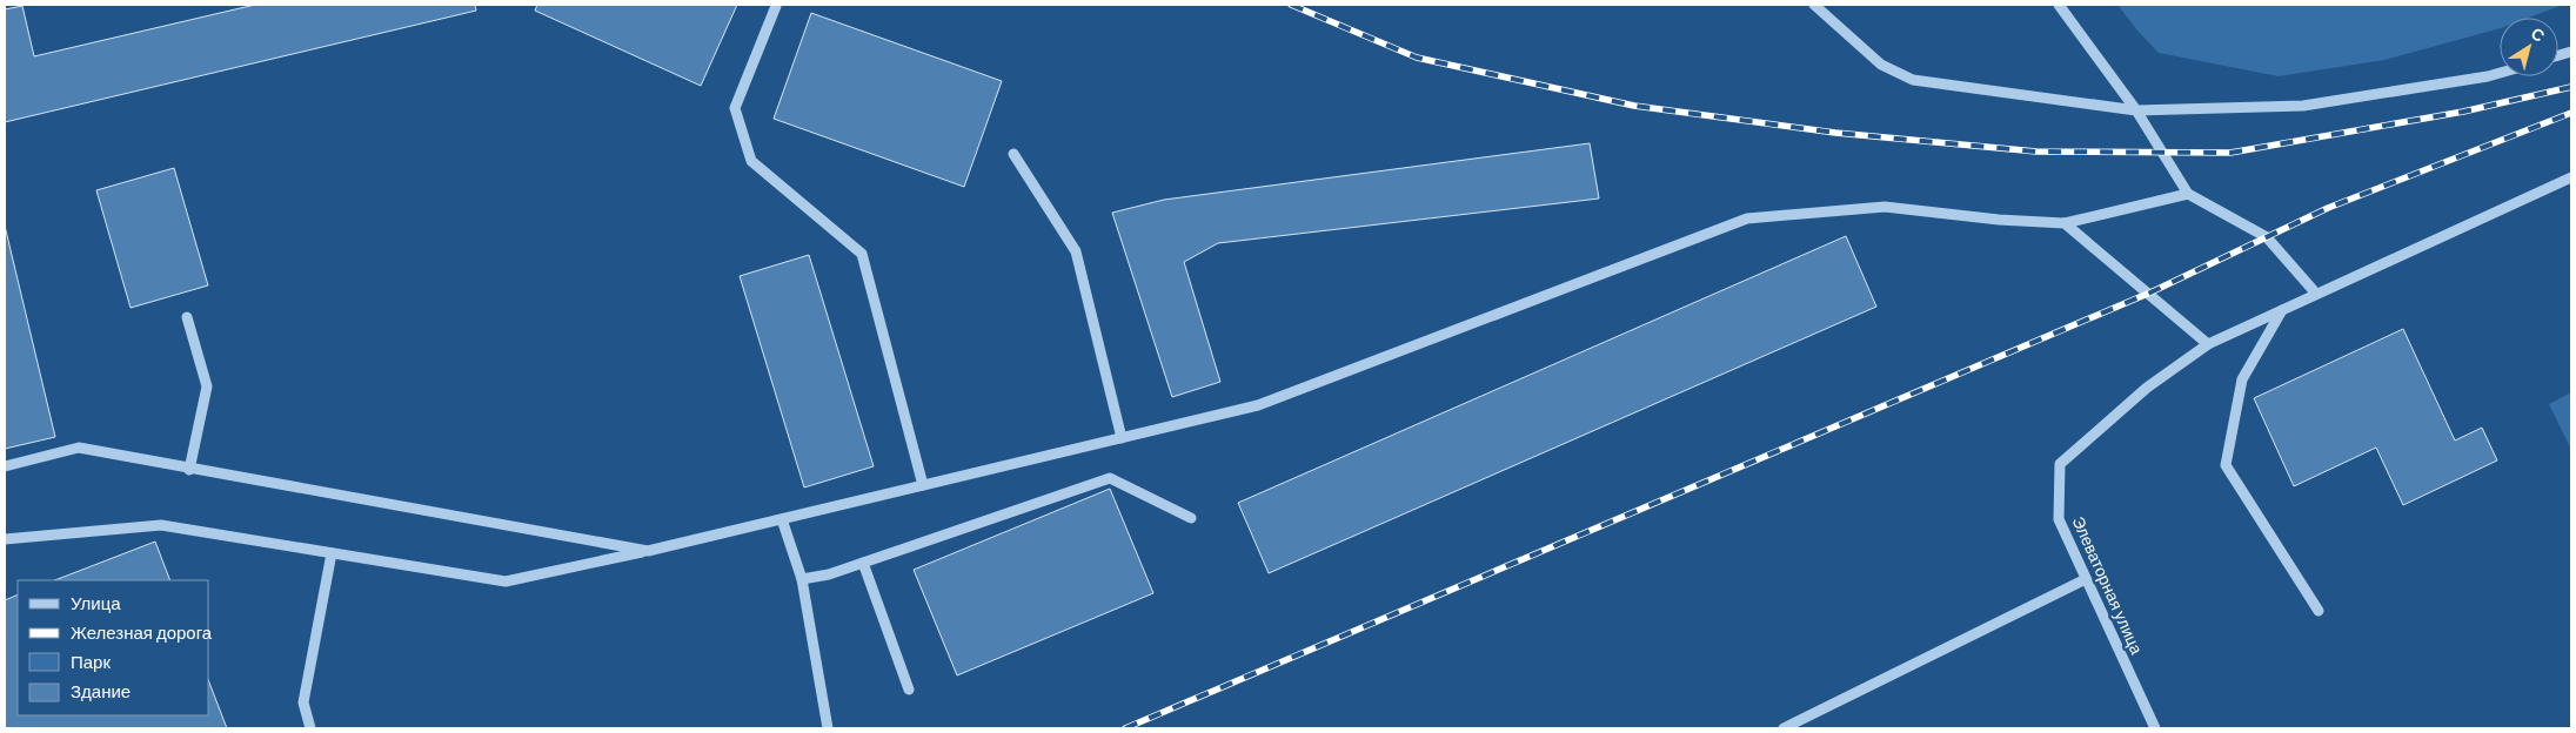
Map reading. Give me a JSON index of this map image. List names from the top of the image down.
{
  "streets": {
    "street": ["Элеваторная улица"]
  },
  "legend": [
    "Улица",
    "Железная дорога",
    "Парк",
    "Здание"
  ],
  "north": "top right"
}
